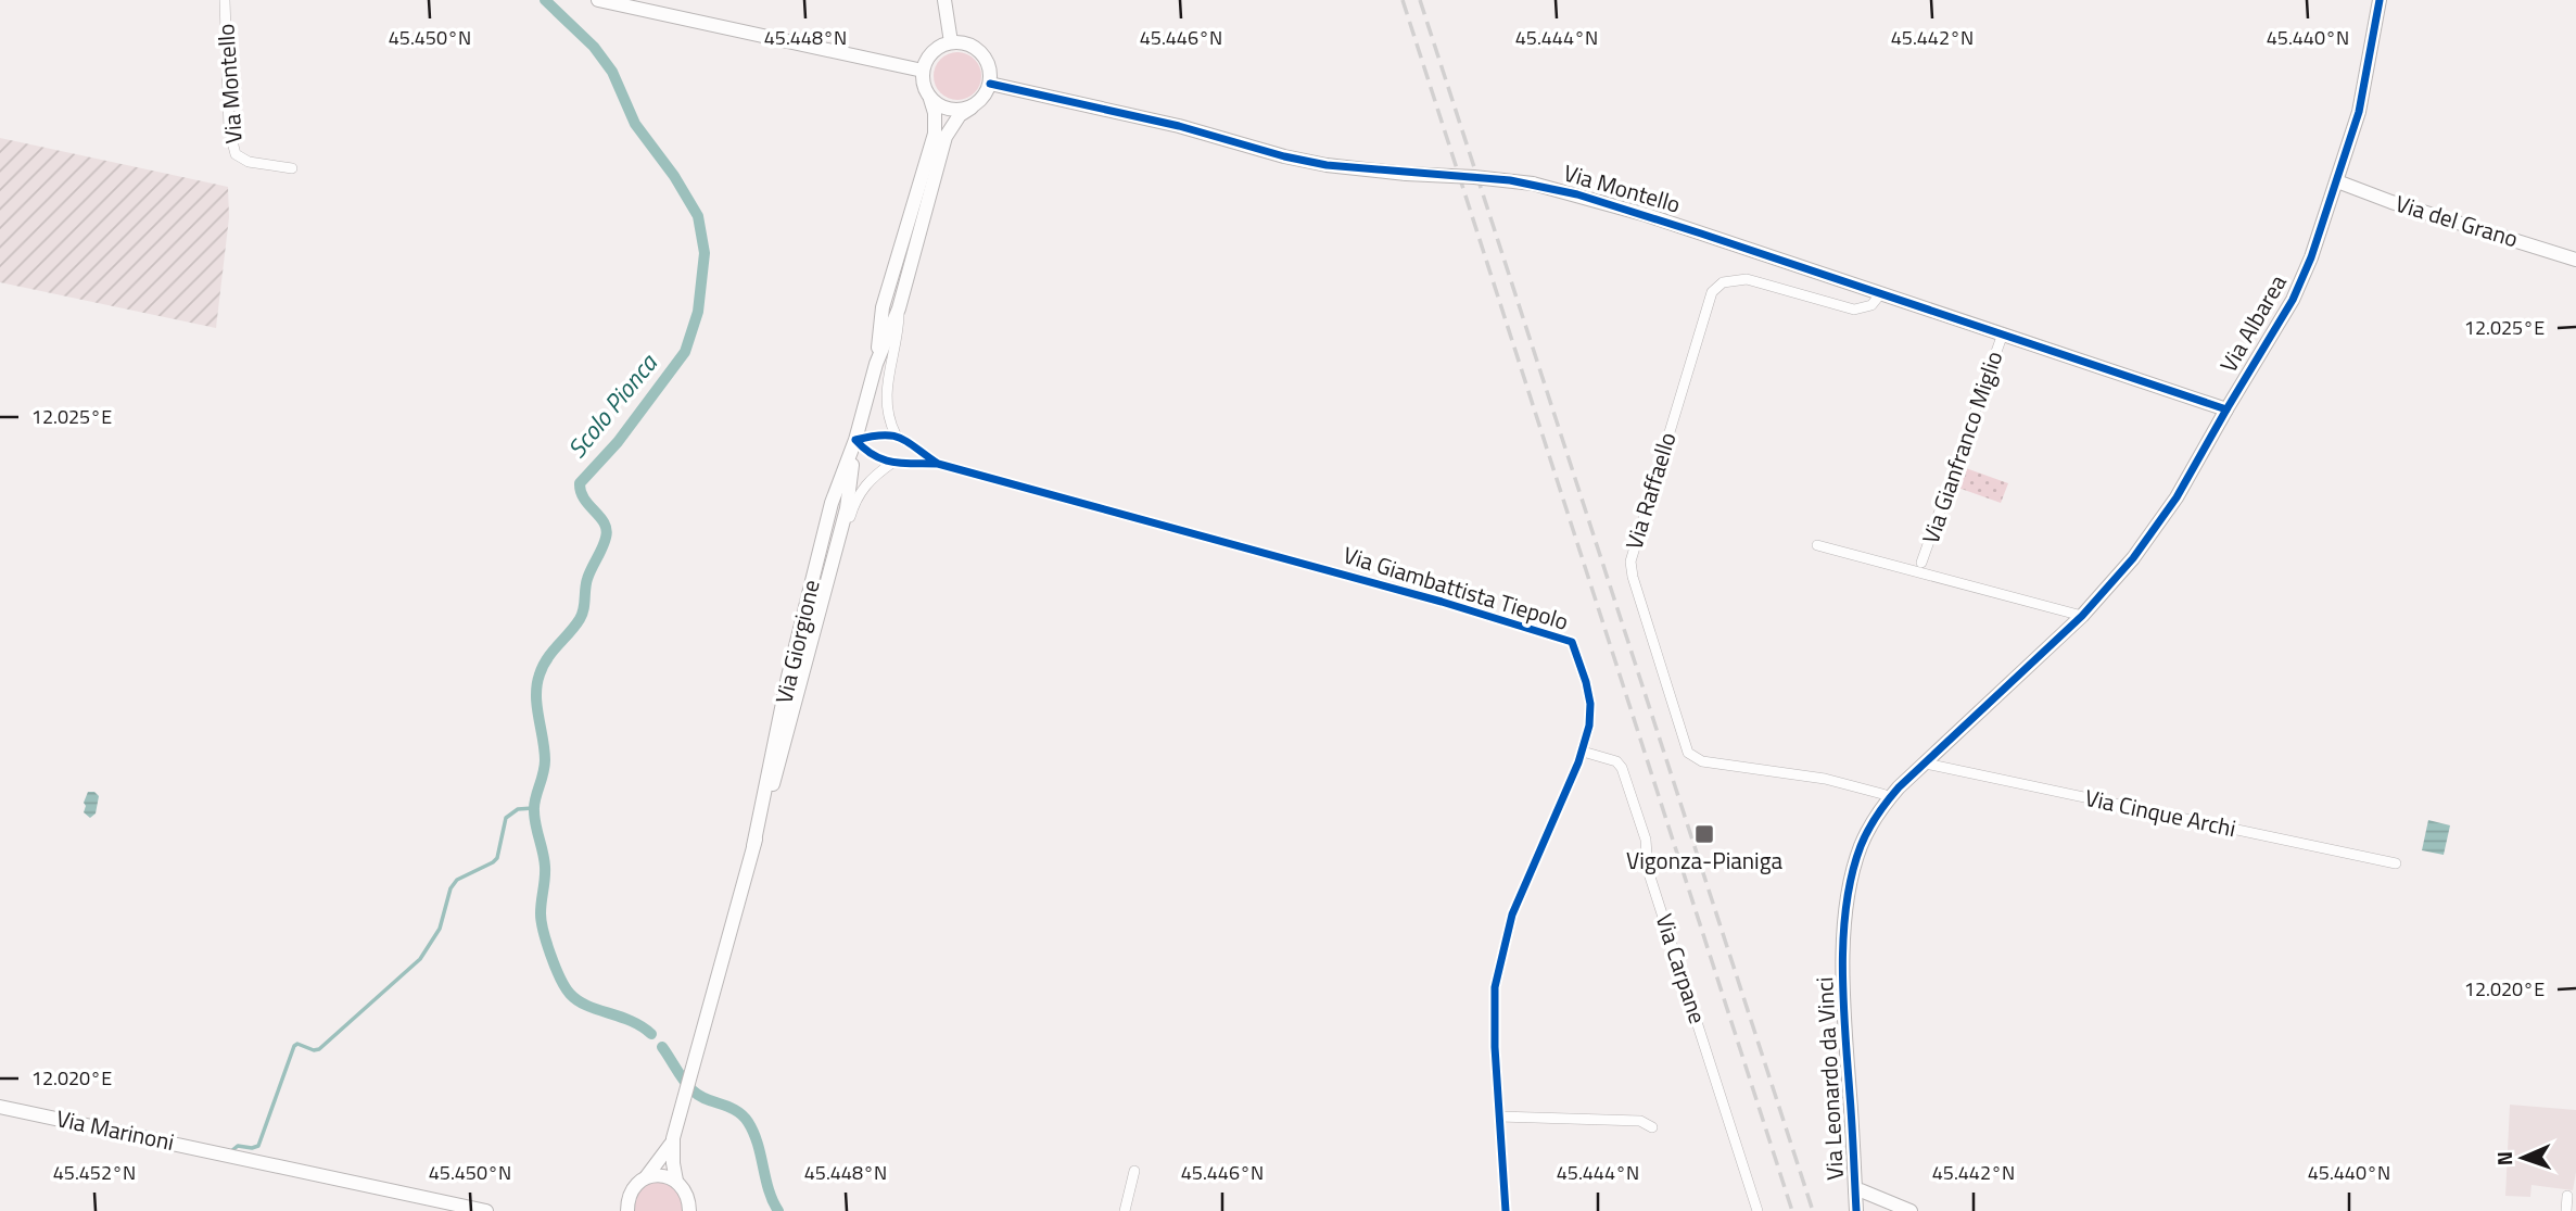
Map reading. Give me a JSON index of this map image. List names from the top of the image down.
{
  "streets": {
    "street": [
      "Via Montello",
      "Via del Grano",
      "Via Albarea",
      "Via Gianfranco Miglio",
      "Via Raffaello",
      "Via Giambattista Tiepolo",
      "Via Giorgione",
      "Via Cinque Archi",
      "Via Carpane",
      "Via Leonardo da Vinci",
      "Via Marinoni"
    ]
  },
  "crossings": [
    ["Via Montello", "Via Albarea"],
    ["Via Montello", "Via Gianfranco Miglio"],
    ["Via Montello", "Via Raffaello"],
    ["Via Montello", "Via Giorgione"],
    ["Via del Grano", "Via Albarea"],
    ["Via Albarea", "Via Leonardo da Vinci"],
    ["Via Raffaello", "Via Leonardo da Vinci"],
    ["Via Giambattista Tiepolo", "Via Giorgione"],
    ["Via Giambattista Tiepolo", "Via Carpane"],
    ["Via Cinque Archi", "Via Leonardo da Vinci"]
  ],
  "water": ["Scolo Pionca"],
  "places": {
    "transit": ["Vigonza-Pianiga"]
  },
  "north": "left",
  "coordinates": [
    "45.450°N",
    "45.448°N",
    "45.446°N",
    "45.444°N",
    "45.442°N",
    "45.440°N",
    "12.025°E",
    "12.020°E",
    "45.452°N"
  ]
}
